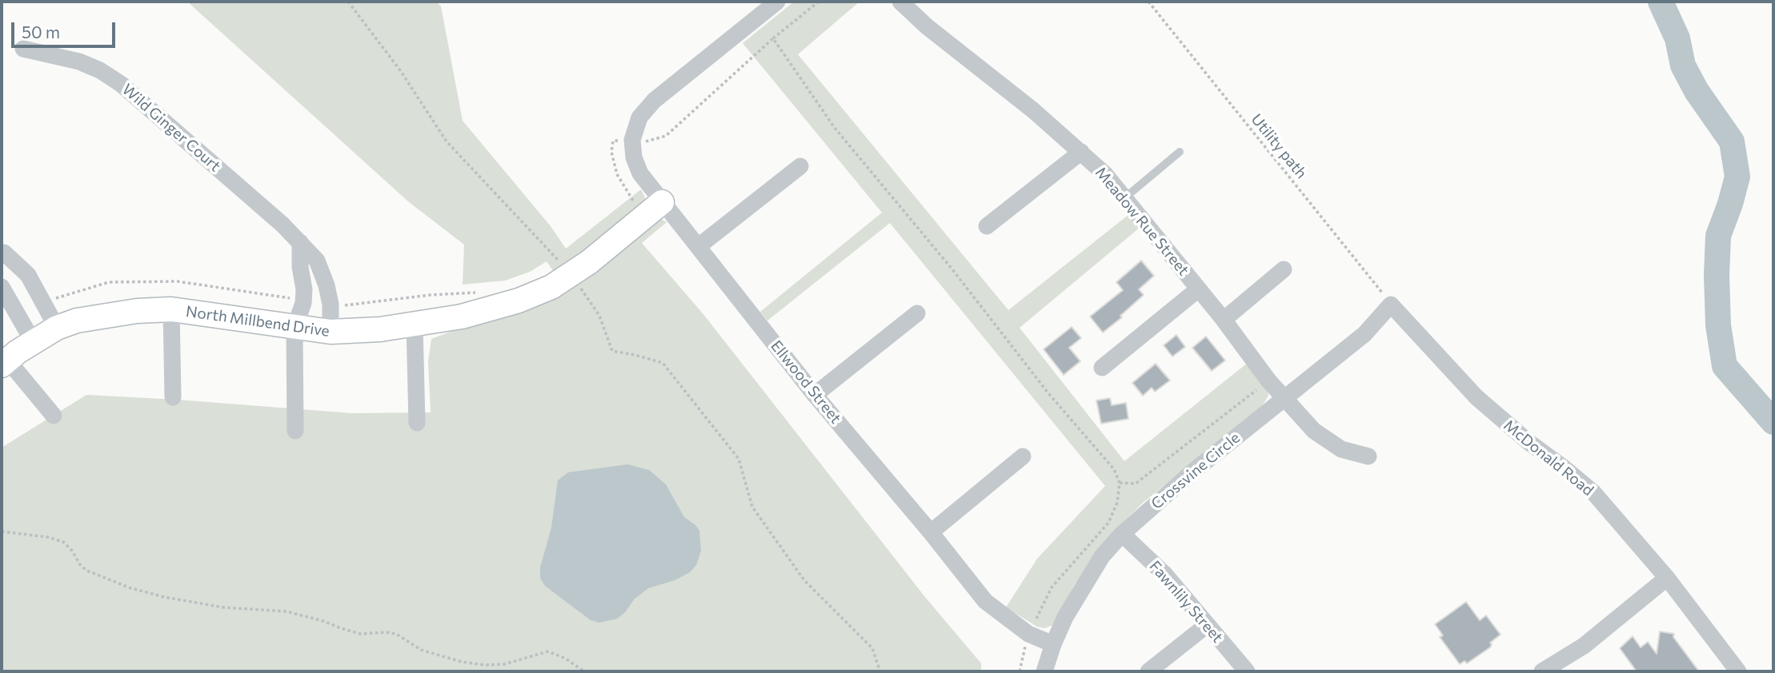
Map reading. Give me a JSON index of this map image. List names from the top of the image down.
{
  "streets": {
    "street": [
      "Wild Ginger Court",
      "Meadow Rue Street",
      "North Millbend Drive",
      "Ellwood Street",
      "McDonald Road",
      "Crossvine Circle",
      "Fawnlily Street"
    ],
    "path": ["Utility path"]
  },
  "crossings": [
    ["Wild Ginger Court", "North Millbend Drive"],
    ["Utility path", "McDonald Road"],
    ["Utility path", "Crossvine Circle"],
    ["Meadow Rue Street", "Crossvine Circle"],
    ["North Millbend Drive", "Ellwood Street"],
    ["Ellwood Street", "Crossvine Circle"],
    ["McDonald Road", "Crossvine Circle"],
    ["Crossvine Circle", "Fawnlily Street"]
  ],
  "scale_bar": "50 m"
}
